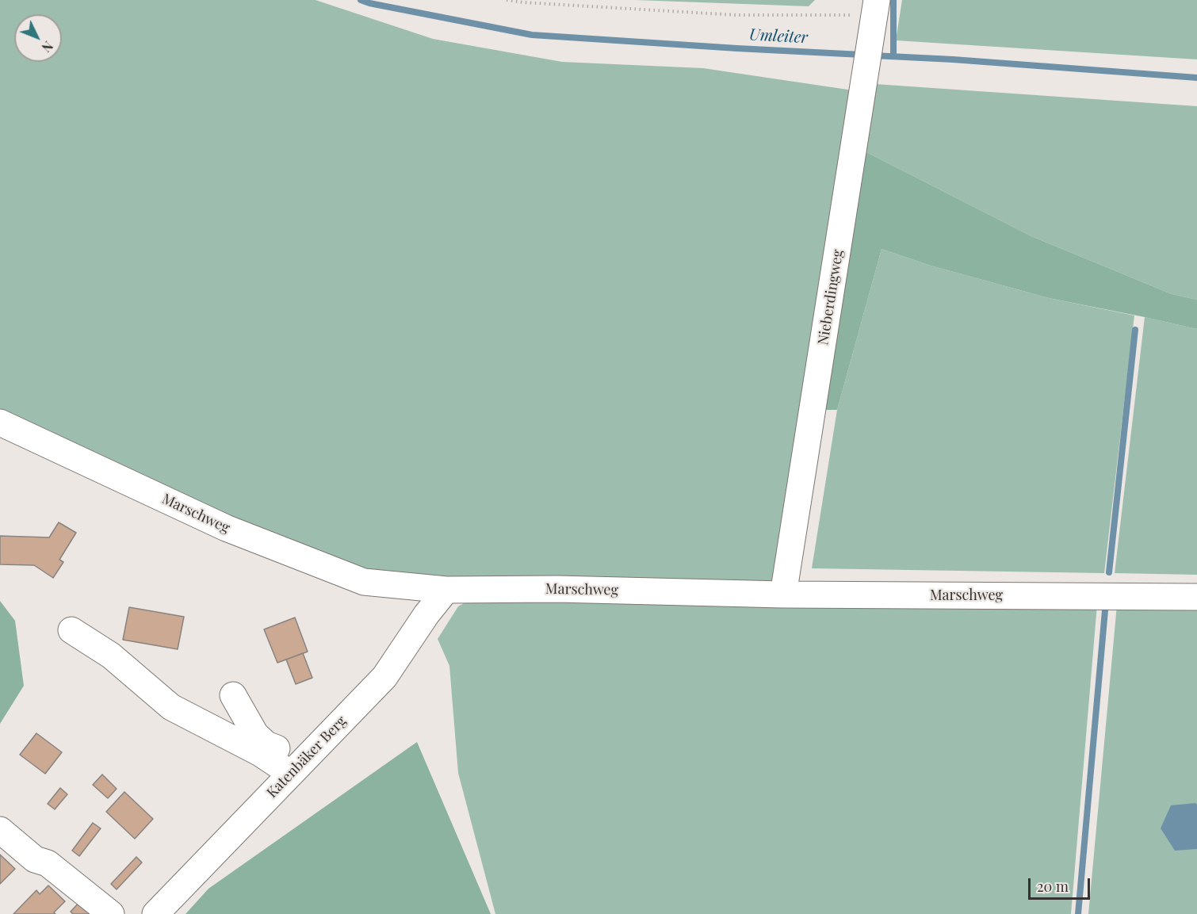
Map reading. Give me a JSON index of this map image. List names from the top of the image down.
{
  "streets": {
    "street": ["Nieberdingweg", "Marschweg", "Katenbäker Berg"]
  },
  "crossings": [
    ["Nieberdingweg", "Marschweg"],
    ["Marschweg", "Katenbäker Berg"]
  ],
  "water": ["Umleiter"],
  "scale_bar": "20 m",
  "north": "bottom right"
}
